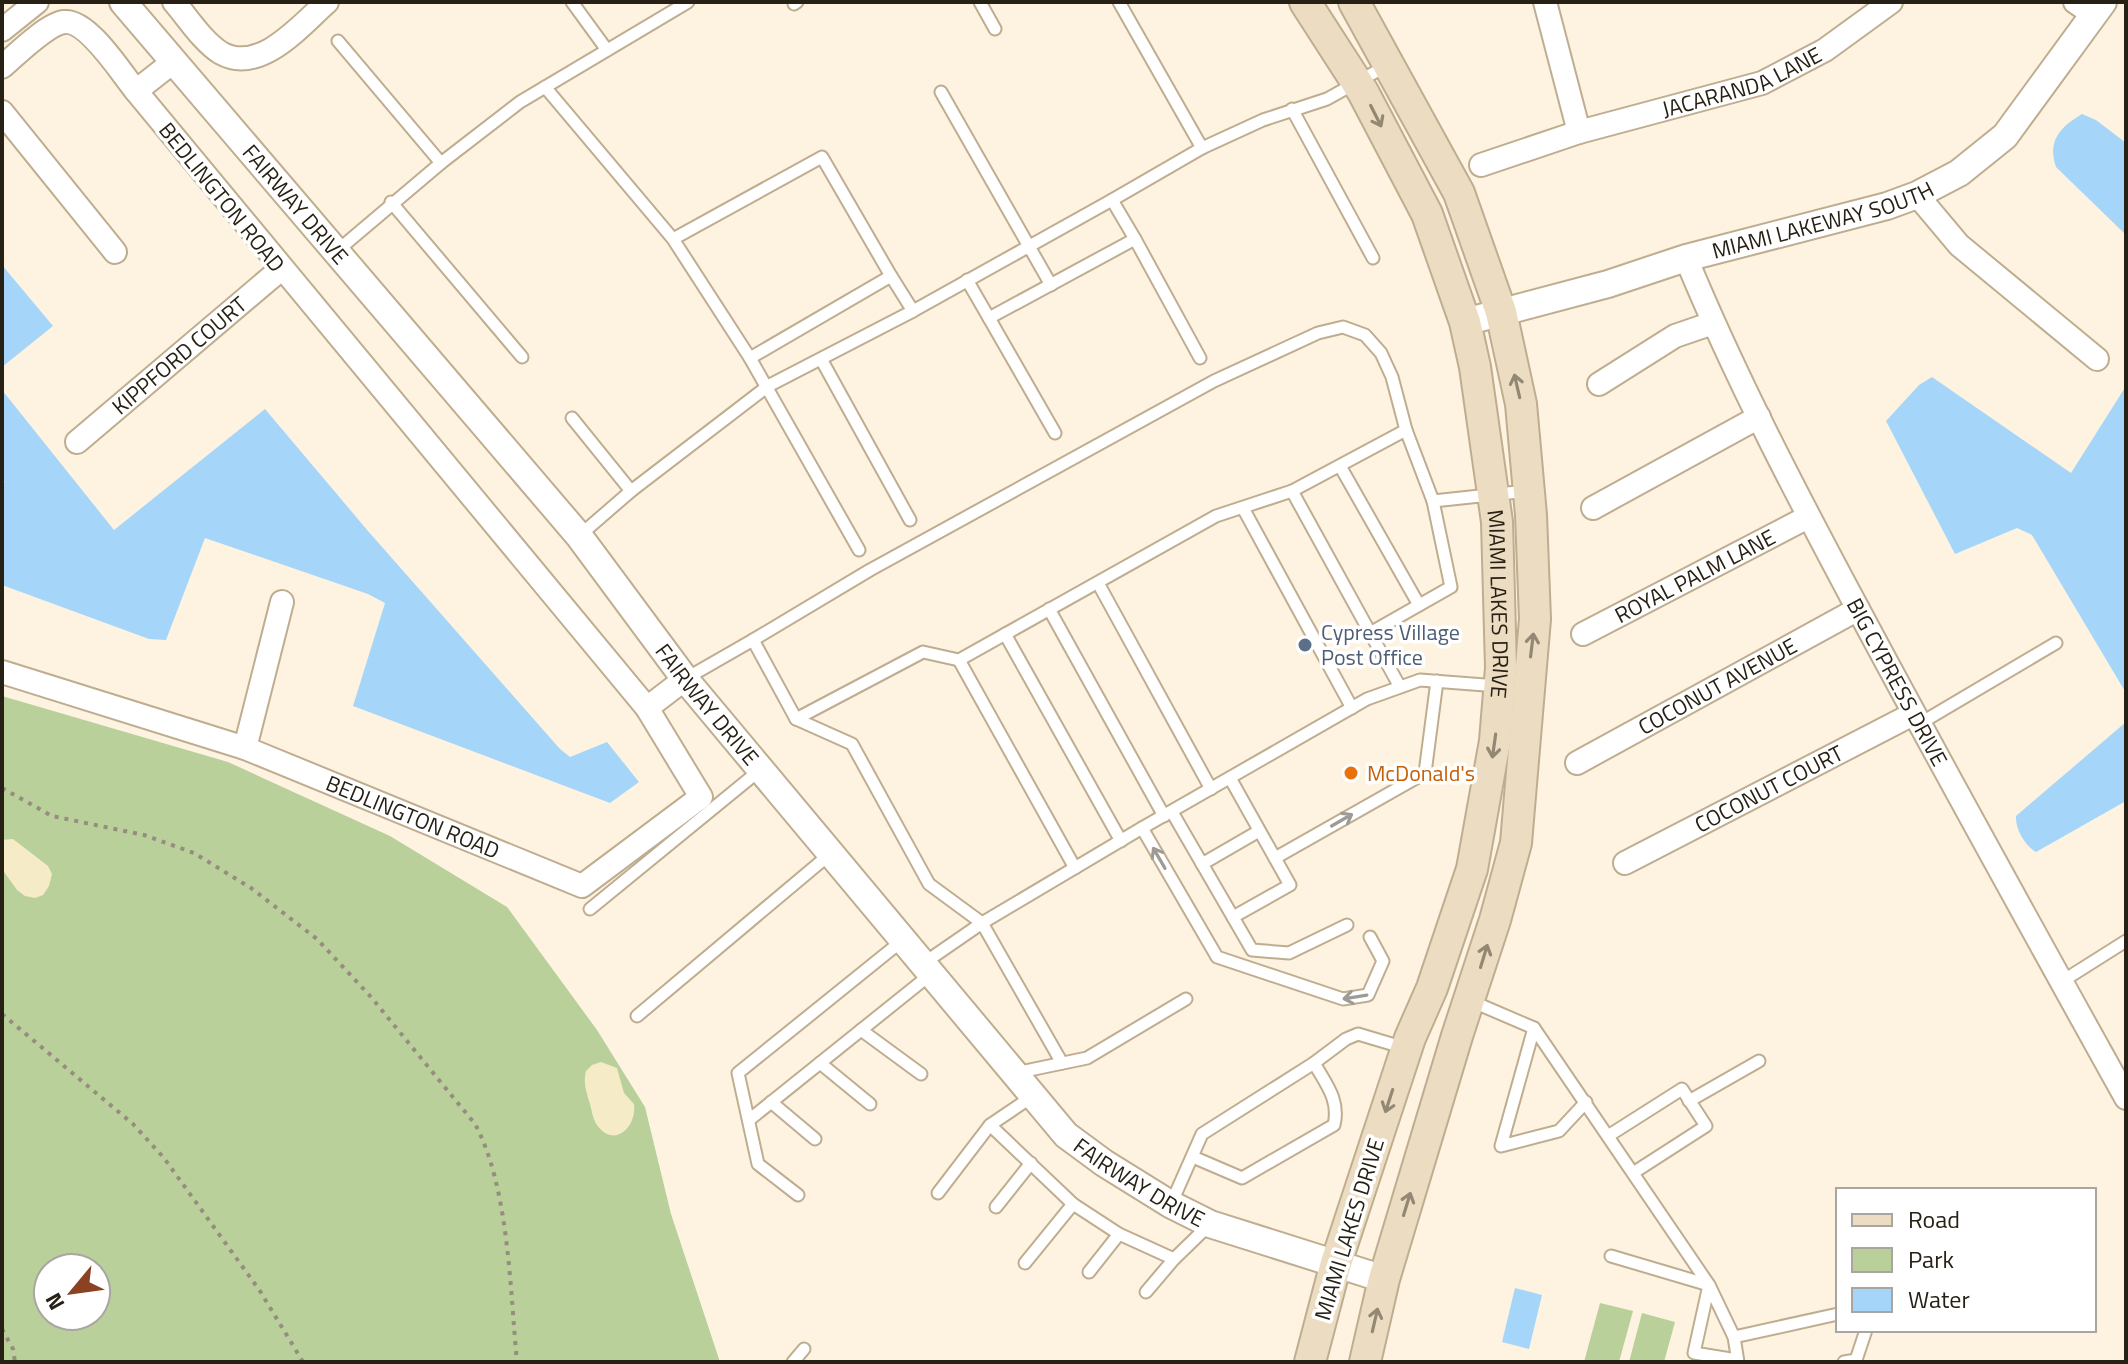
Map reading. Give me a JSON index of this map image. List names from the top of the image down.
{
  "streets": {
    "main road": ["MIAMI LAKES DRIVE"],
    "street": [
      "JACARANDA LANE",
      "BEDLINGTON ROAD",
      "FAIRWAY DRIVE",
      "MIAMI LAKEWAY SOUTH",
      "KIPPFORD COURT",
      "ROYAL PALM LANE",
      "BIG CYPRESS DRIVE",
      "COCONUT AVENUE",
      "COCONUT COURT"
    ]
  },
  "crossings": [
    ["BEDLINGTON ROAD", "KIPPFORD COURT"],
    ["FAIRWAY DRIVE", "MIAMI LAKES DRIVE"],
    ["MIAMI LAKEWAY SOUTH", "MIAMI LAKES DRIVE"],
    ["MIAMI LAKEWAY SOUTH", "BIG CYPRESS DRIVE"],
    ["ROYAL PALM LANE", "BIG CYPRESS DRIVE"],
    ["BIG CYPRESS DRIVE", "COCONUT AVENUE"],
    ["BIG CYPRESS DRIVE", "COCONUT COURT"]
  ],
  "places": ["Cypress Village Post Office", "McDonald's"],
  "legend": ["Road", "Park", "Water"],
  "north": "bottom left"
}
